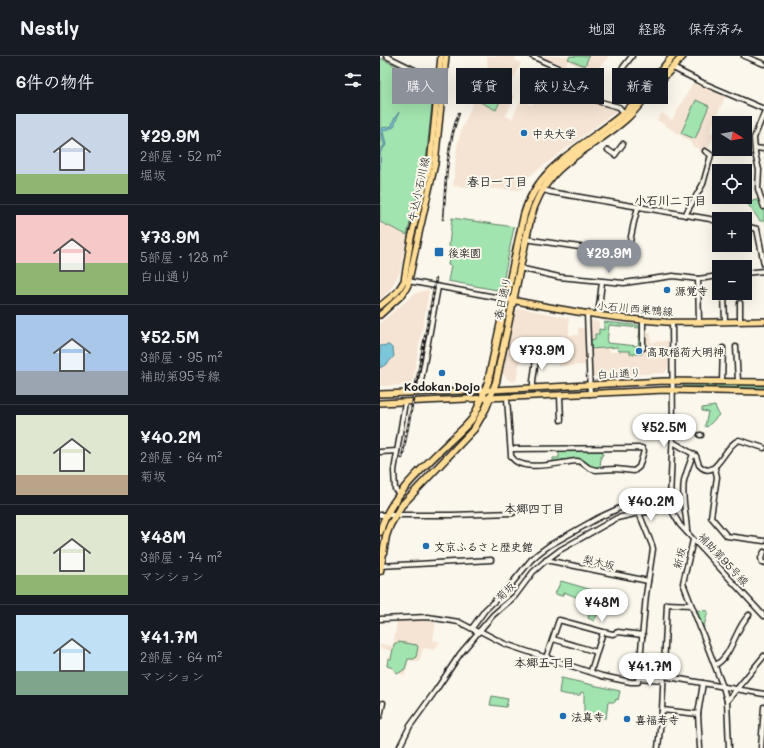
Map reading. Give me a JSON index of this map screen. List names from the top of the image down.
{
  "streets": {
    "highway": ["春日通り"],
    "main road": ["牛込小石川線", "小石川西巣鴨線", "白山通り"],
    "street": [
      "新坂",
      "補助第95号線",
      "梨木坂",
      "菊坂"
    ]
  },
  "crossings": [
    ["春日通り", "小石川西巣鴨線"],
    ["春日通り", "白山通り"],
    ["小石川西巣鴨線", "補助第95号線"],
    ["白山通り", "補助第95号線"],
    ["新坂", "補助第95号線"],
    ["補助第95号線", "菊坂"],
    ["梨木坂", "菊坂"]
  ],
  "districts": [
    "春日一丁目",
    "小石川二丁目",
    "本郷四丁目",
    "本郷五丁目"
  ],
  "places": {
    "other": [
      "中央大学",
      "源覚寺",
      "高取稲荷大明神",
      "Kodokan Dojo",
      "文京ふるさと歴史館",
      "法真寺",
      "喜福寿寺"
    ],
    "transit": ["後楽園"]
  },
  "north": "right",
  "page": {
    "header": "Nestly",
    "nav": ["地図", "経路", "保存済み"],
    "heading": "6件の物件",
    "chip": [
      "購入",
      "賃貸",
      "絞り込み",
      "新着"
    ],
    "list": [
      {
        "name": "¥29.9M",
        "note": "2部屋 · 52 m² · 堀坂"
      },
      {
        "name": "¥73.9M",
        "note": "5部屋 · 128 m² · 白山通り"
      },
      {
        "name": "¥52.5M",
        "note": "3部屋 · 95 m² · 補助第95号線"
      },
      {
        "name": "¥40.2M",
        "note": "2部屋 · 64 m² · 菊坂"
      },
      {
        "name": "¥48M",
        "note": "3部屋 · 74 m² · マンション"
      },
      {
        "name": "¥41.7M",
        "note": "2部屋 · 64 m² · マンション"
      }
    ],
    "map_buttons": ["+", "−"],
    "price": [
      "¥29.9M",
      "¥73.9M",
      "¥52.5M",
      "¥40.2M",
      "¥48M",
      "¥41.7M"
    ]
  }
}
